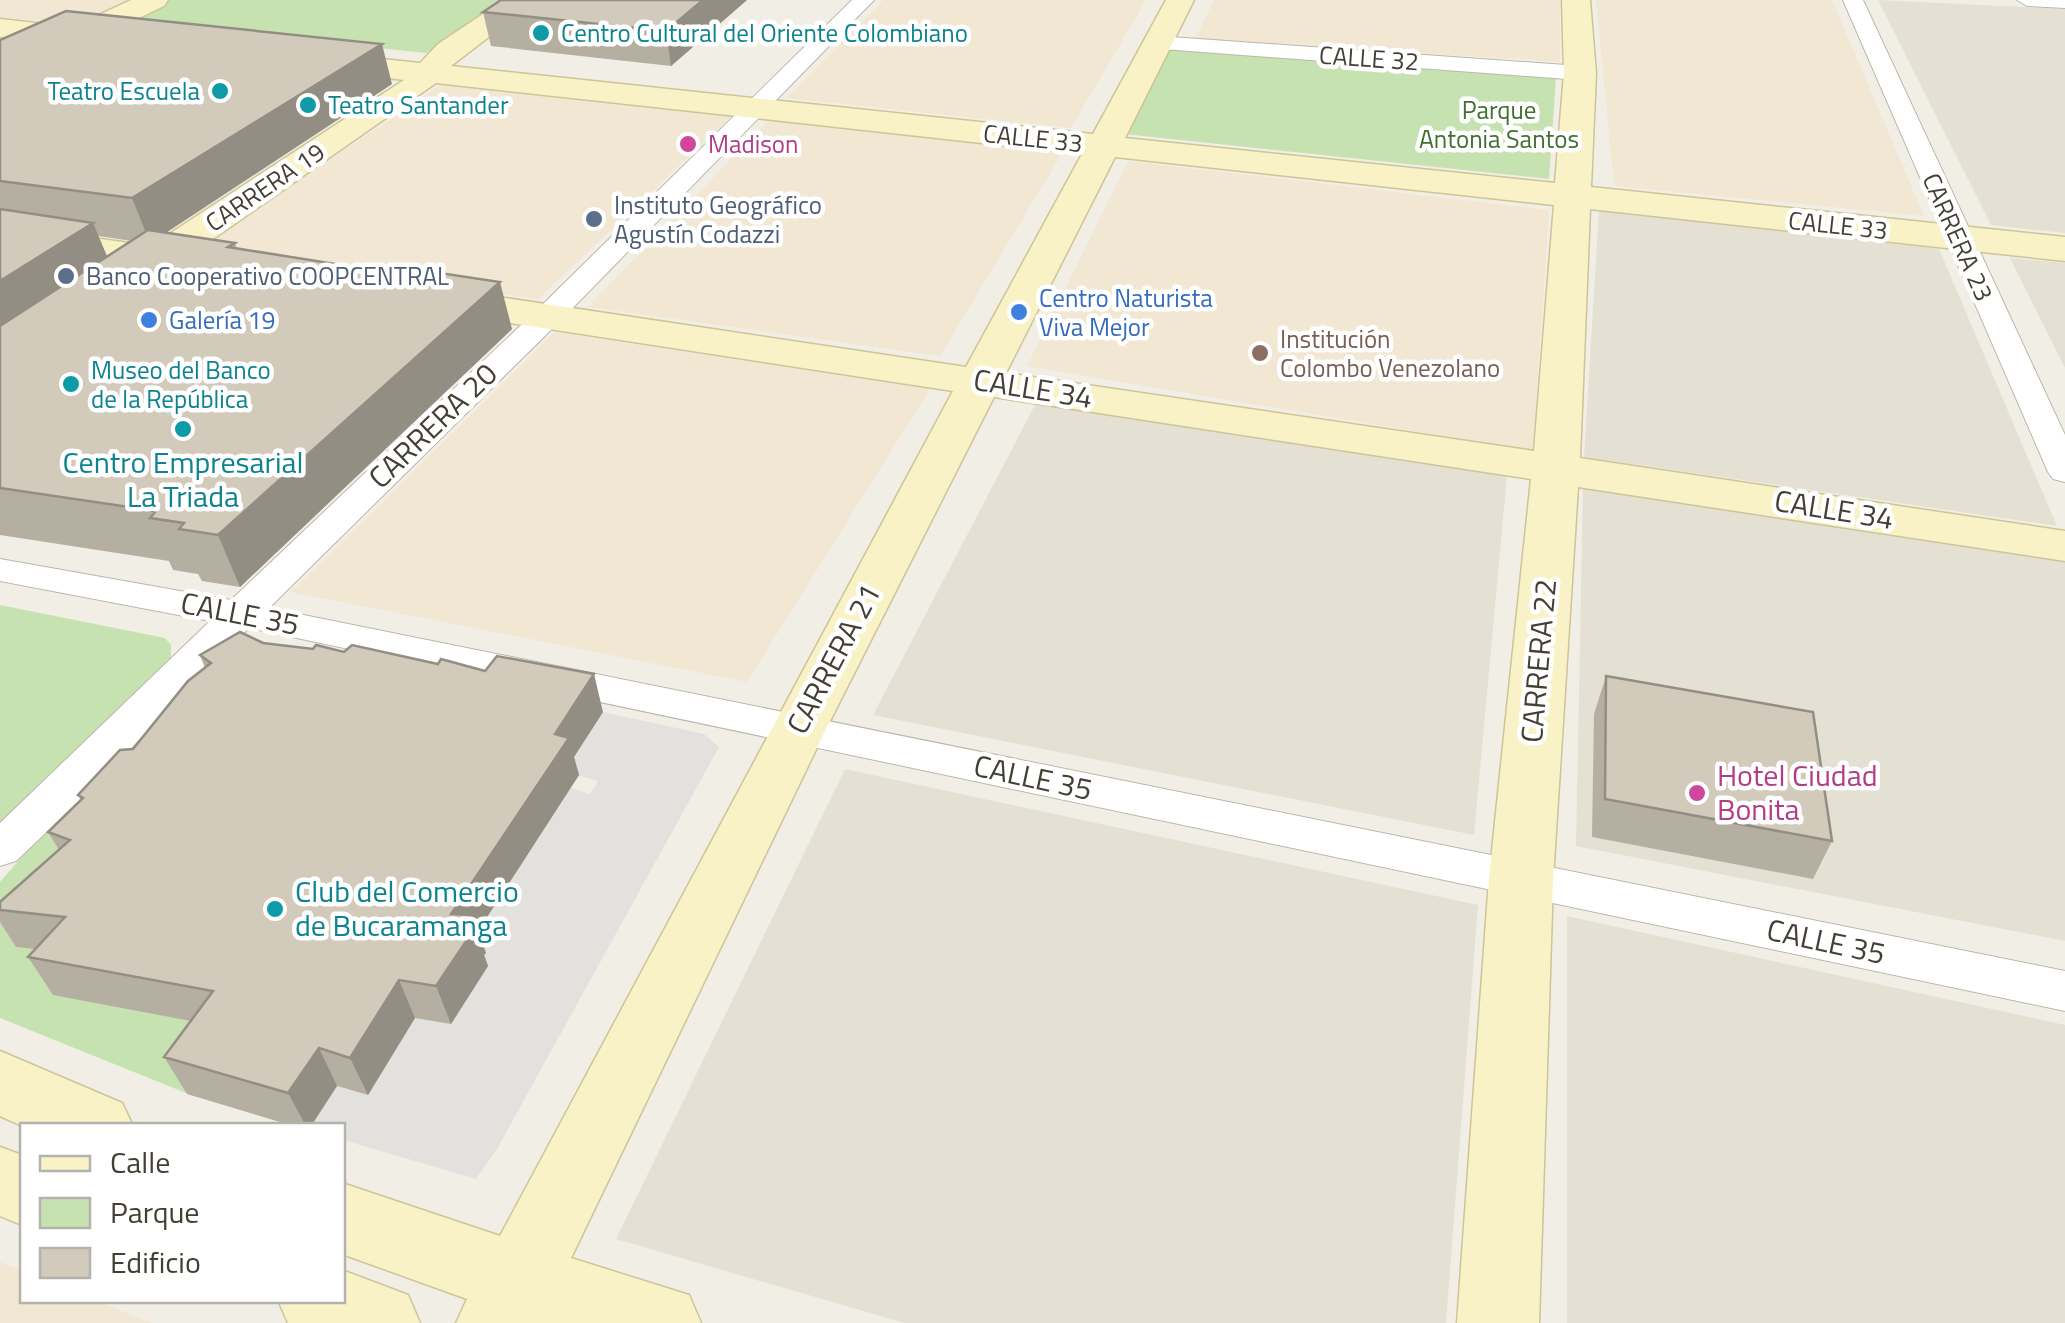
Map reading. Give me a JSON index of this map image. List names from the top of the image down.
{
  "streets": {
    "street": [
      "CALLE 32",
      "CALLE 33",
      "CARRERA 19",
      "CARRERA 23",
      "CALLE 34",
      "CARRERA 20",
      "CALLE 35",
      "CARRERA 21",
      "CARRERA 22"
    ]
  },
  "crossings": [
    ["CALLE 32", "CARRERA 21"],
    ["CALLE 32", "CARRERA 22"],
    ["CALLE 33", "CARRERA 19"],
    ["CALLE 33", "CARRERA 23"],
    ["CALLE 33", "CARRERA 20"],
    ["CALLE 33", "CARRERA 21"],
    ["CALLE 33", "CARRERA 22"],
    ["CALLE 34", "CARRERA 20"],
    ["CALLE 34", "CARRERA 21"],
    ["CALLE 34", "CARRERA 22"],
    ["CARRERA 20", "CALLE 35"],
    ["CALLE 35", "CARRERA 21"],
    ["CALLE 35", "CARRERA 22"]
  ],
  "parks": ["Parque Antonia Santos"],
  "places": [
    "Centro Cultural del Oriente Colombiano",
    "Teatro Escuela",
    "Teatro Santander",
    "Madison",
    "Instituto Geográfico Agustín Codazzi",
    "Banco Cooperativo COOPCENTRAL",
    "Centro Naturista Viva Mejor",
    "Galería 19",
    "Institución Colombo Venezolano",
    "Museo del Banco de la República",
    "Centro Empresarial La Triada",
    "Hotel Ciudad Bonita",
    "Club del Comercio de Bucaramanga"
  ],
  "legend": ["Calle", "Parque", "Edificio"]
}
